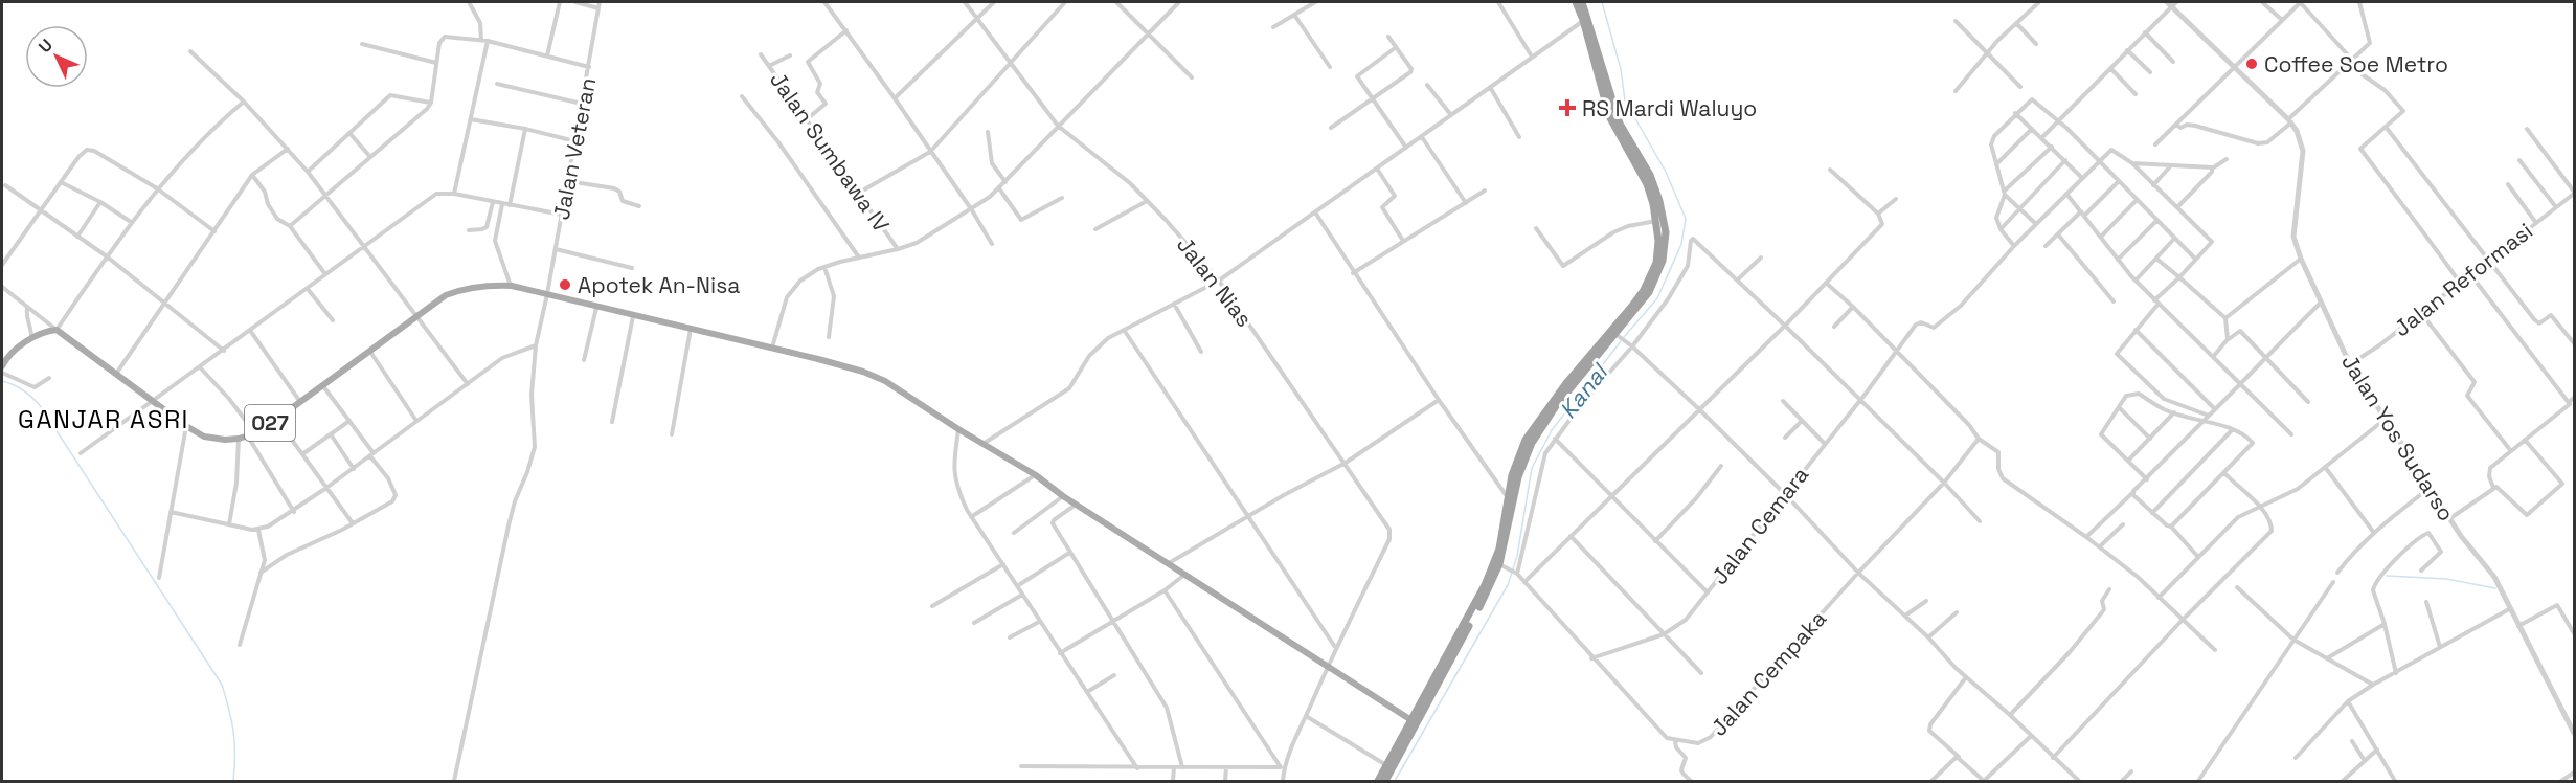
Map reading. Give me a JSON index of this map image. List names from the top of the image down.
{
  "streets": {
    "main road": ["027"],
    "street": [
      "Jalan Veteran",
      "Jalan Sumbawa IV",
      "Jalan Reformasi",
      "Jalan Nias",
      "Jalan Yos Sudarso",
      "Jalan Cemara",
      "Jalan Cempaka"
    ]
  },
  "crossings": [
    ["Jalan Veteran", "027"],
    ["Jalan Reformasi", "Jalan Yos Sudarso"]
  ],
  "districts": ["GANJAR ASRI"],
  "water": ["Kanal"],
  "places": {
    "other": ["Coffee Soe Metro", "Apotek An-Nisa"],
    "health": ["RS Mardi Waluyo"]
  },
  "north": "top left"
}
